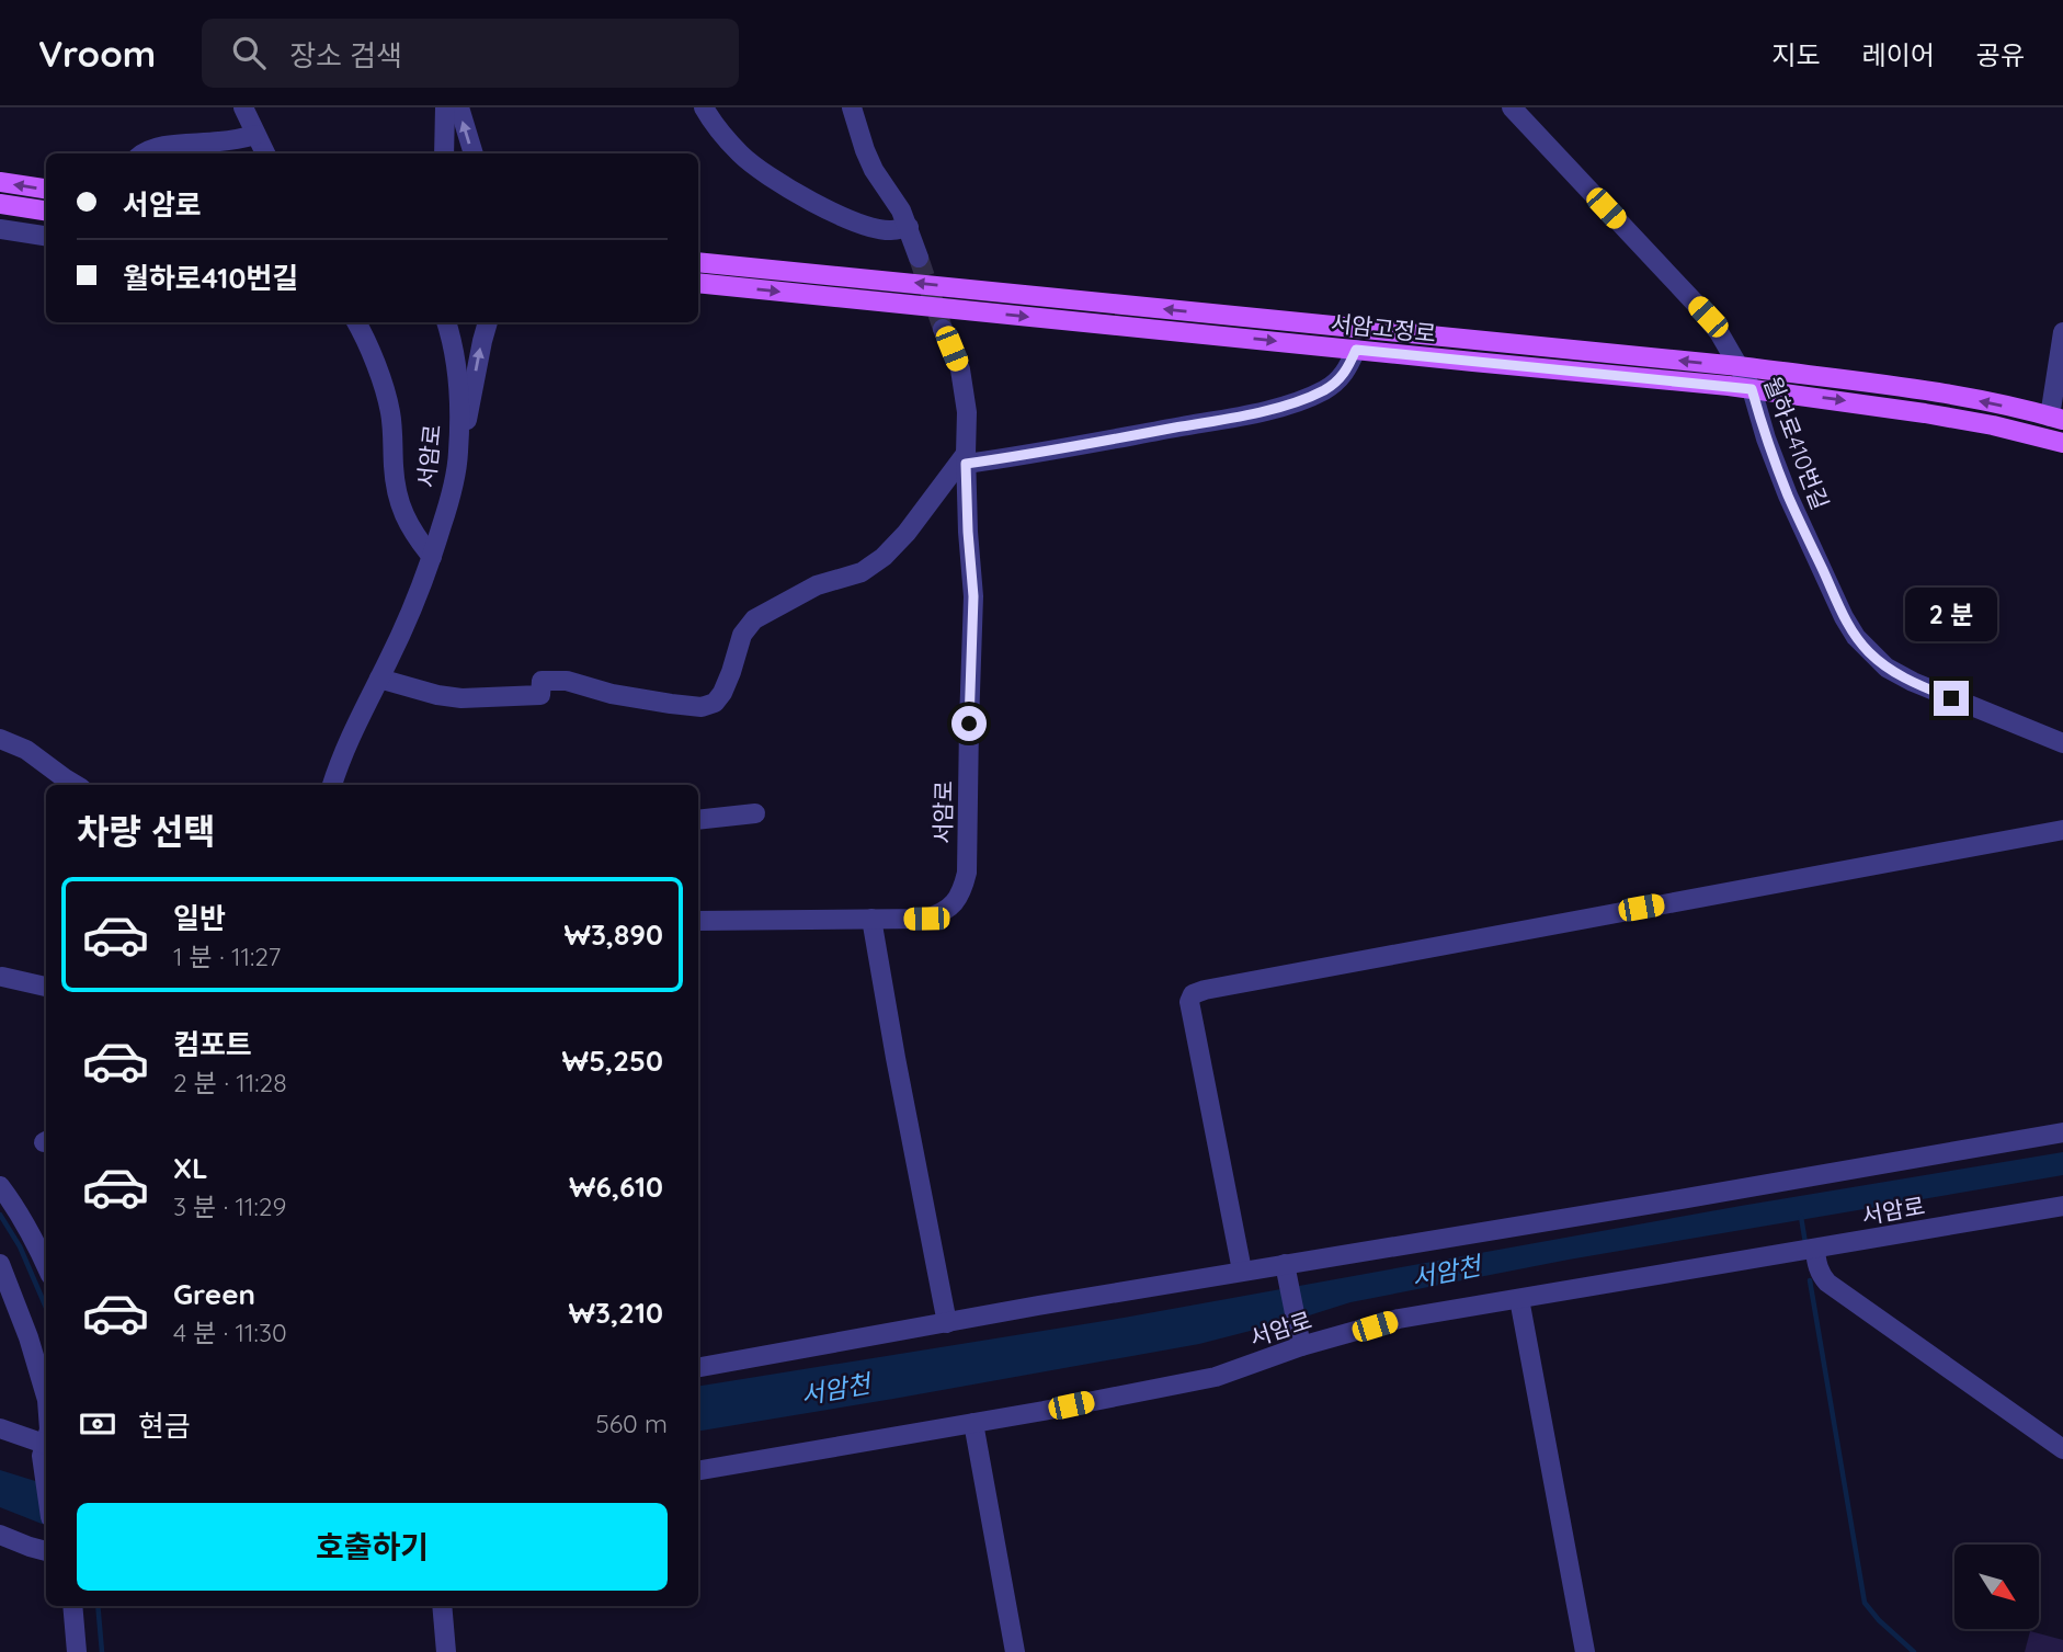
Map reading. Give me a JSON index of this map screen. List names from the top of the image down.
{
  "streets": {
    "main road": ["서암고정로"],
    "street": ["월하로410번길", "서암로"]
  },
  "crossings": [
    ["서암고정로", "월하로410번길"]
  ],
  "water": ["서암천"],
  "north": "bottom right",
  "page": {
    "header": "Vroom",
    "search": "장소 검색",
    "nav": ["지도", "레이어", "공유"],
    "banner": ["서암로", "월하로410번길"],
    "bubble": "2 분",
    "heading": "차량 선택",
    "list": [
      {
        "name": "일반",
        "note": "1 분 · 11:27",
        "value": "₩3,890"
      },
      {
        "name": "컴포트",
        "note": "2 분 · 11:28",
        "value": "₩5,250"
      },
      {
        "name": "XL",
        "note": "3 분 · 11:29",
        "value": "₩6,610"
      },
      {
        "name": "Green",
        "note": "4 분 · 11:30",
        "value": "₩3,210"
      }
    ],
    "pay": ["현금", "560 m"],
    "buttons": "호출하기"
  }
}
